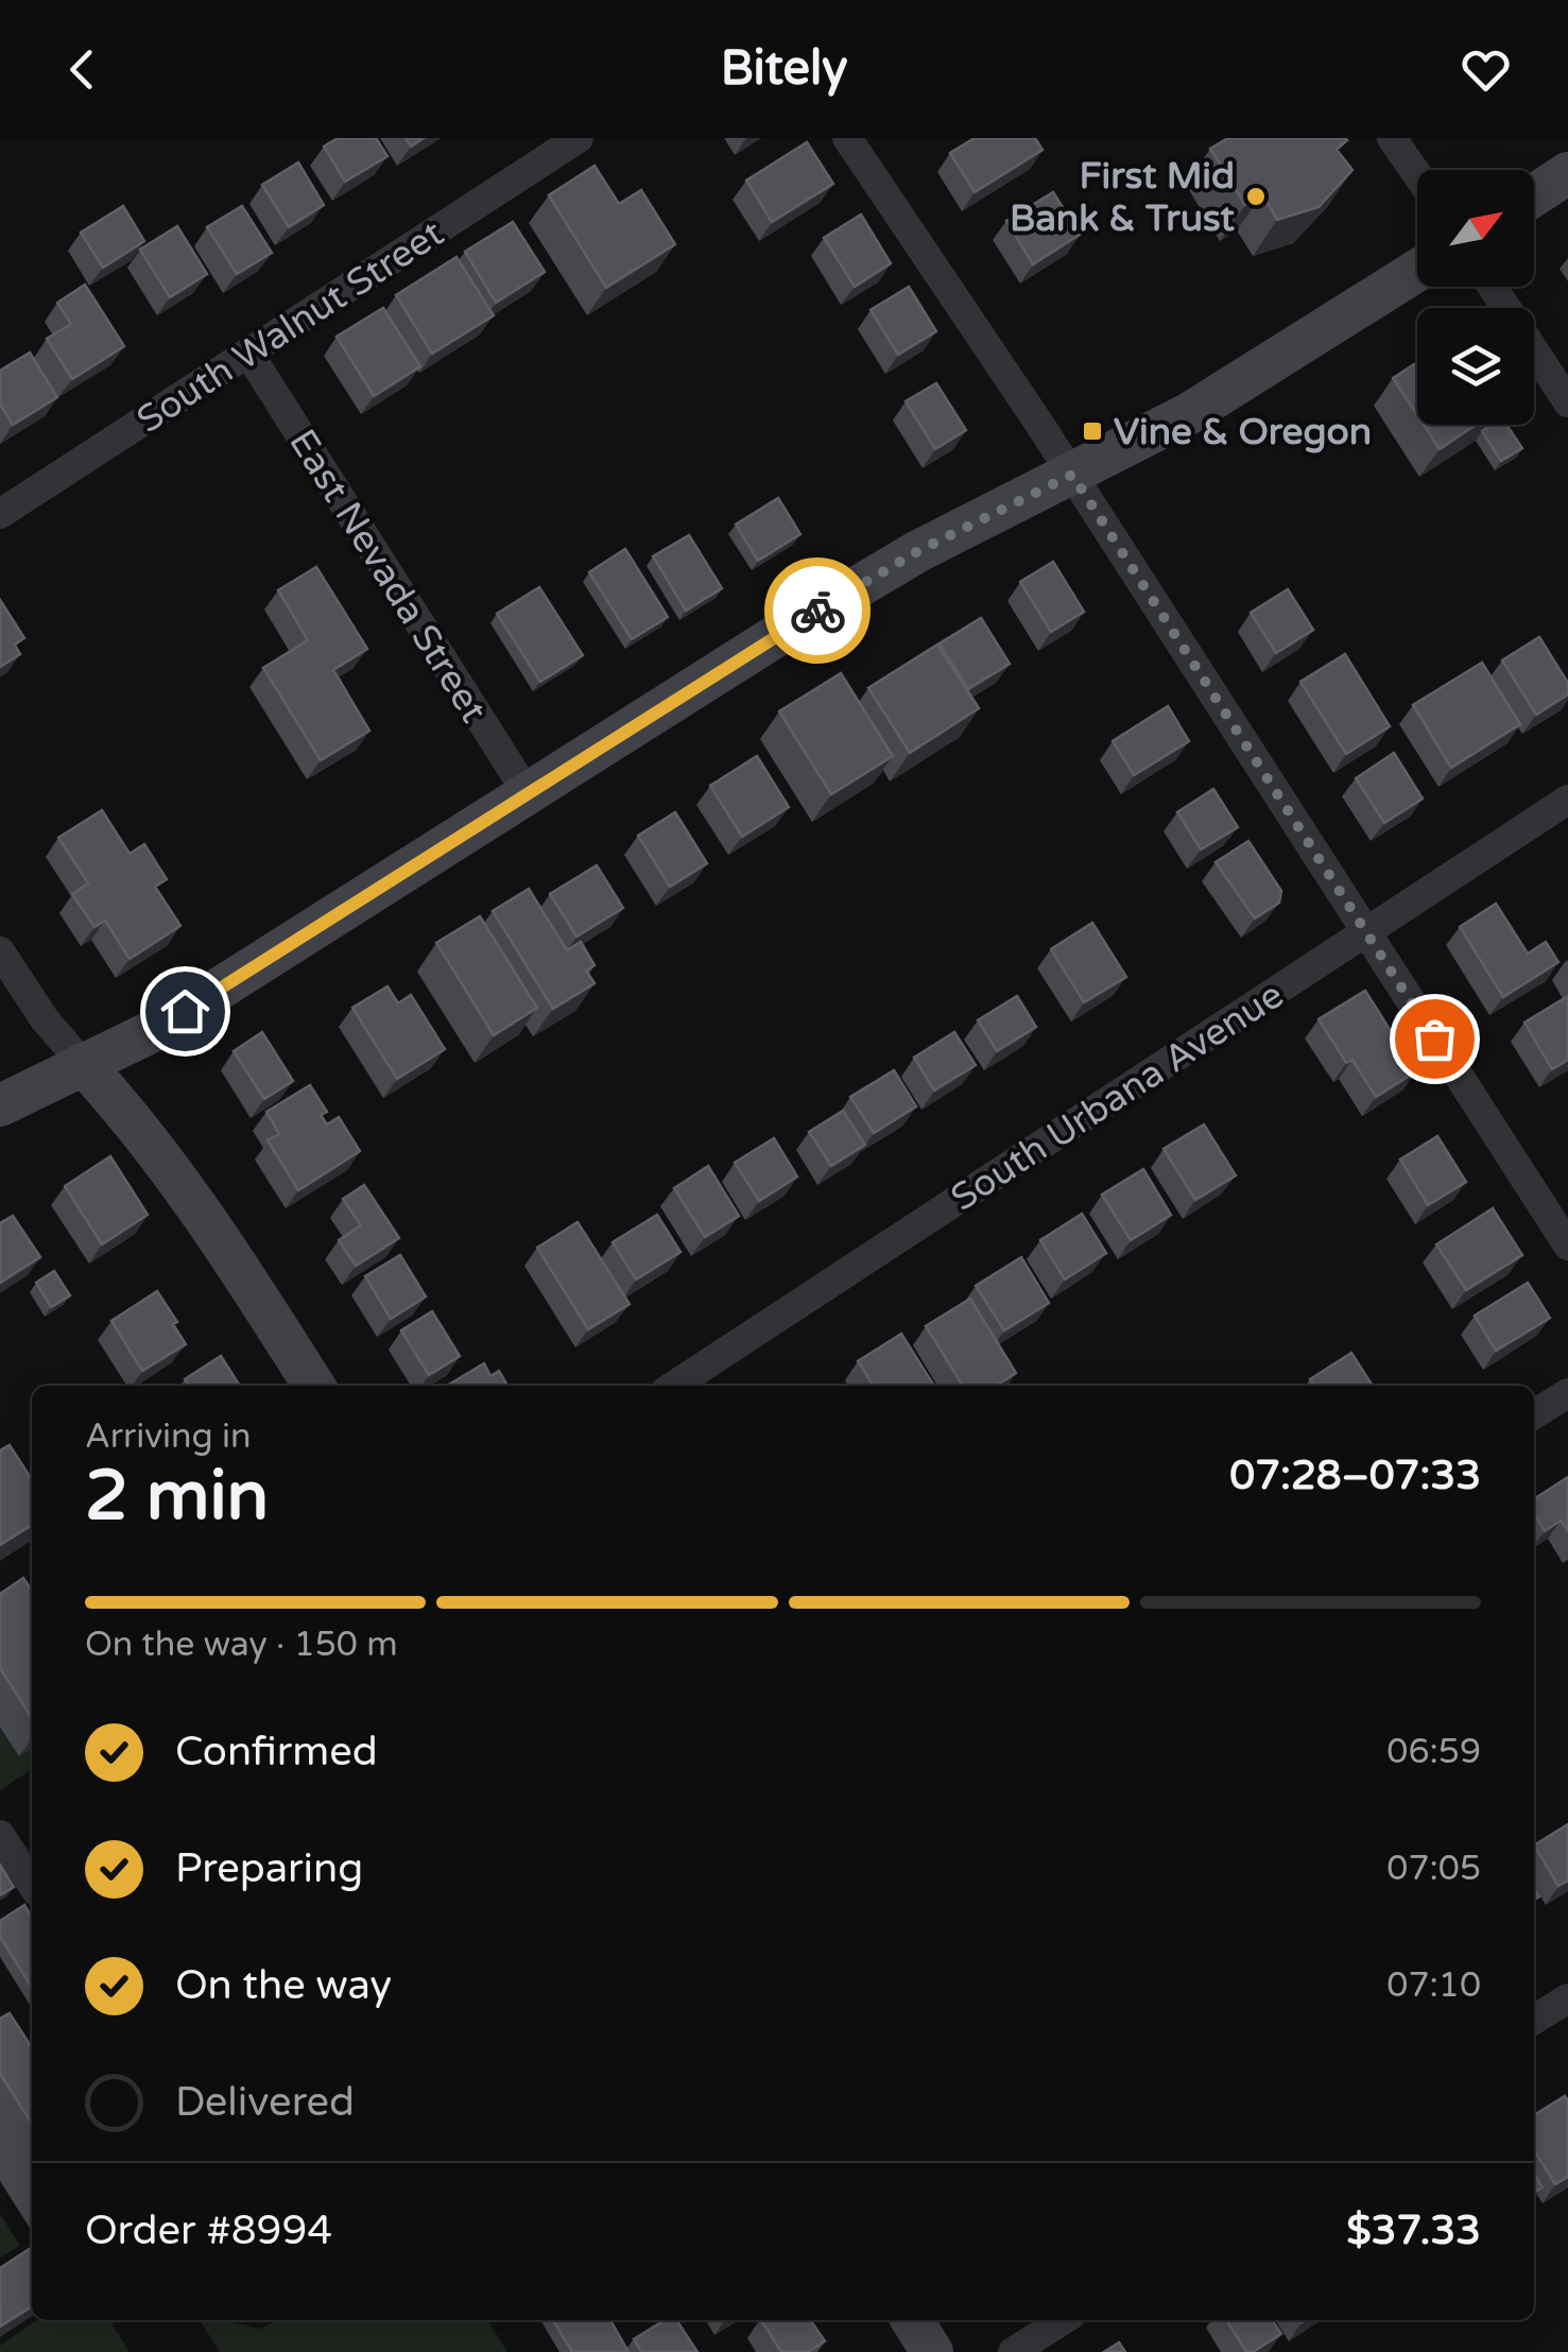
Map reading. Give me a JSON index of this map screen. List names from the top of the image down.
{
  "streets": {
    "street": ["South Walnut Street", "East Nevada Street", "South Urbana Avenue"]
  },
  "crossings": [
    ["South Walnut Street", "East Nevada Street"]
  ],
  "places": {
    "other": ["First Mid Bank & Trust"],
    "transit": ["Vine & Oregon"]
  },
  "north": "top right",
  "page": {
    "header": "Bitely",
    "heading": ["2 min", "Arriving in", "07:28–07:33"],
    "panel": ["Order #8994", "$37.33"],
    "bar": "On the way · 150 m",
    "list": [
      ["Confirmed", "06:59"],
      ["Preparing", "07:05"],
      ["On the way", "07:10"],
      "Delivered"
    ]
  }
}
